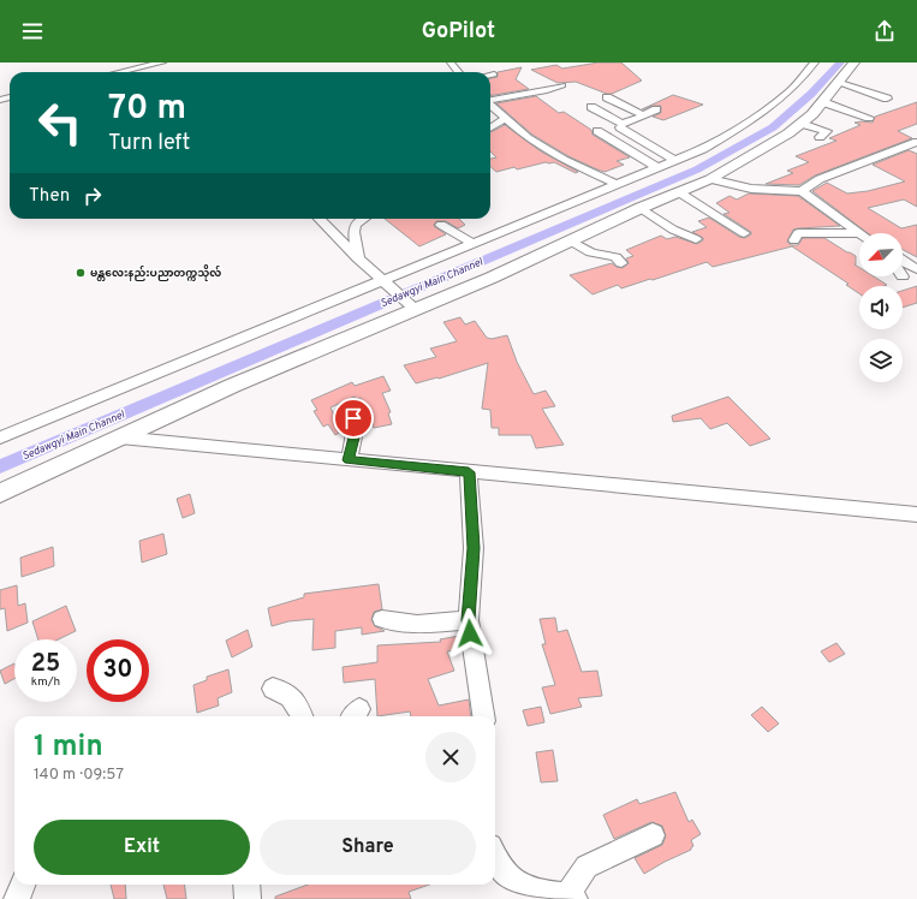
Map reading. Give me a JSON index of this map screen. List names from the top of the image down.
{
  "water": ["Sedawgyi Main Channel"],
  "places": ["မန္တလေးနည်းပညာတက္ကသိုလ်"],
  "north": "bottom left",
  "page": {
    "header": "GoPilot",
    "turn": ["70 m", "Turn left"],
    "then": "Then",
    "speed": "25 km/h",
    "limit": "30",
    "heading": ["1 min", "140 m · 09:57"],
    "buttons": ["Exit", "Share"]
  }
}
